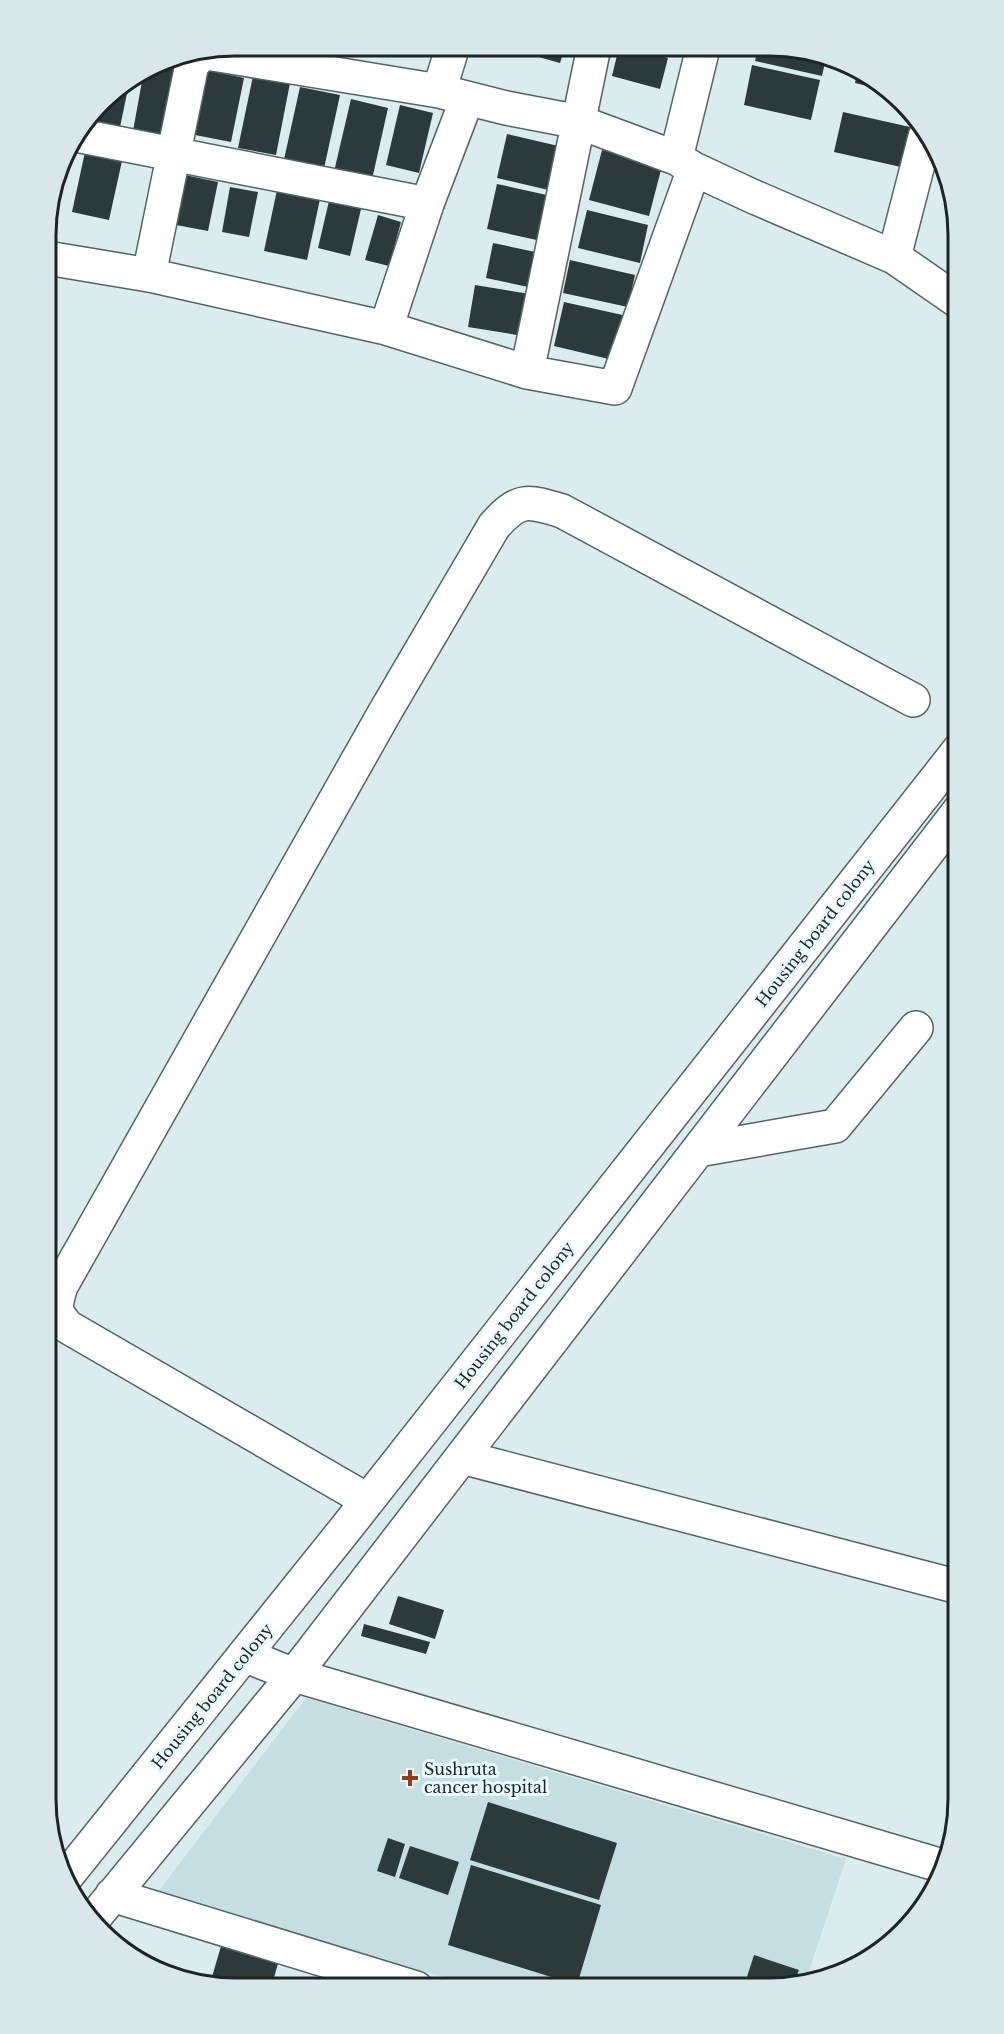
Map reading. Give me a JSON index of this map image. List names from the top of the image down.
{
  "streets": {
    "street": ["Housing board colony"]
  },
  "places": {
    "health": ["Sushruta cancer hospital"]
  }
}
